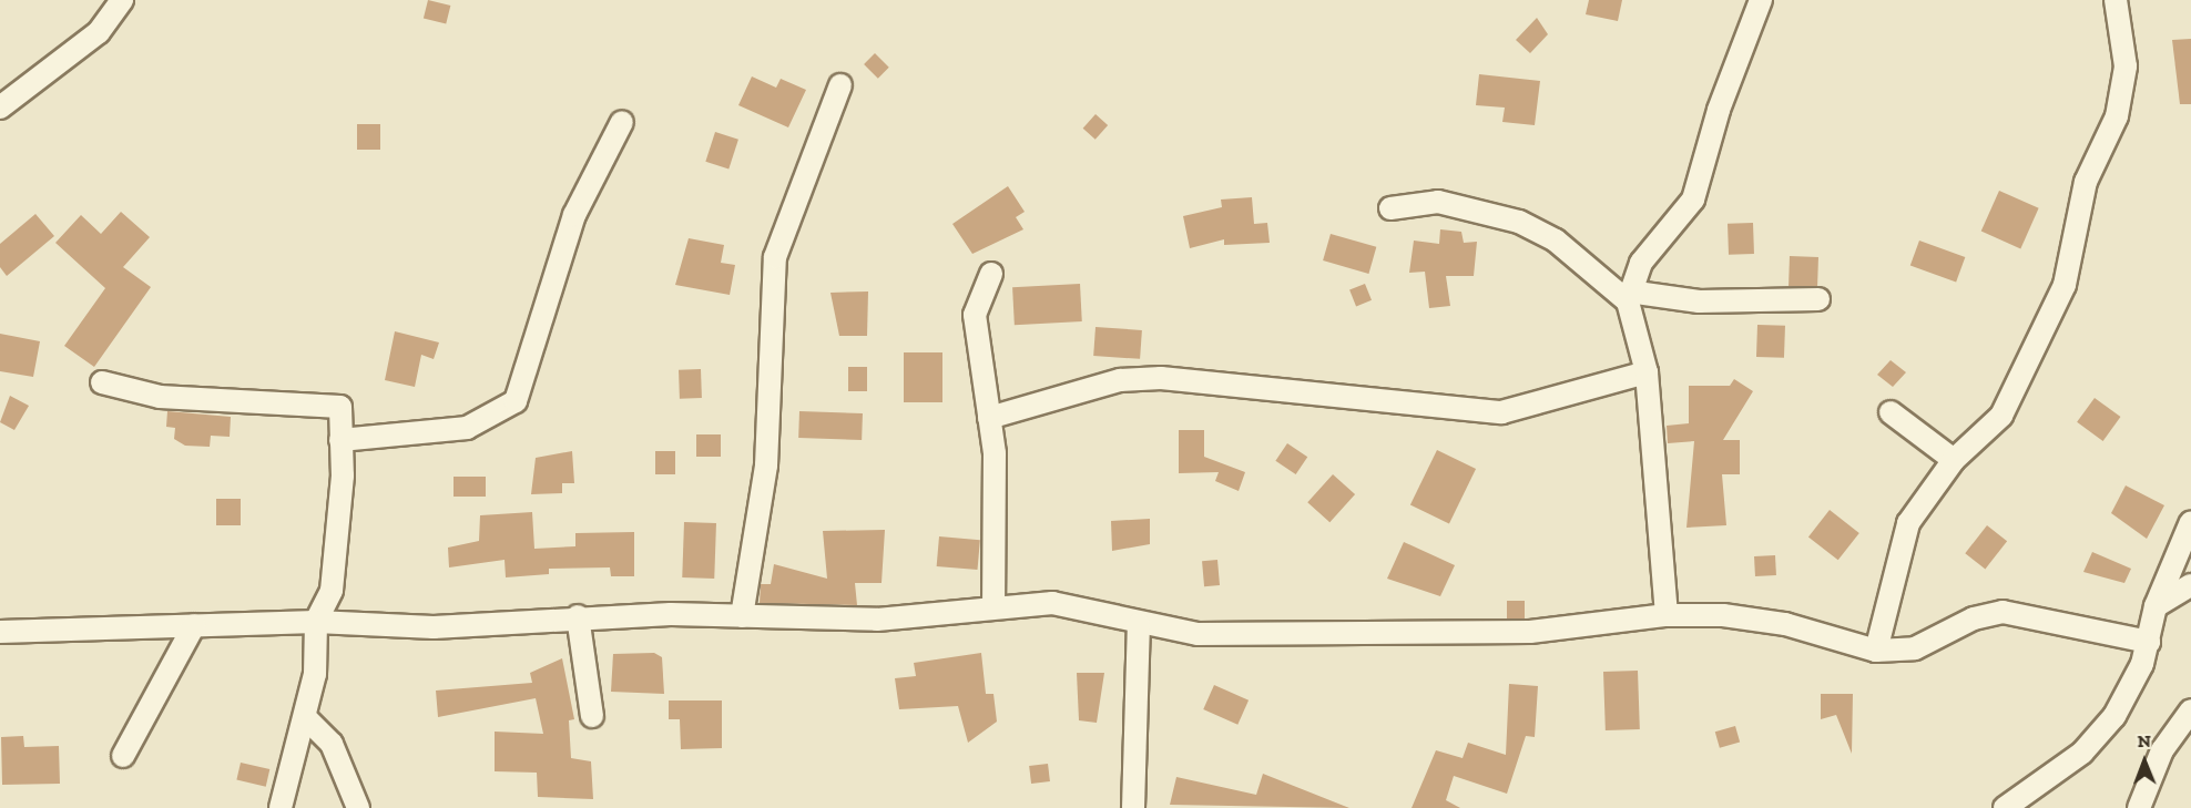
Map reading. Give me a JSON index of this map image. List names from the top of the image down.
{
  "north": "top"
}
